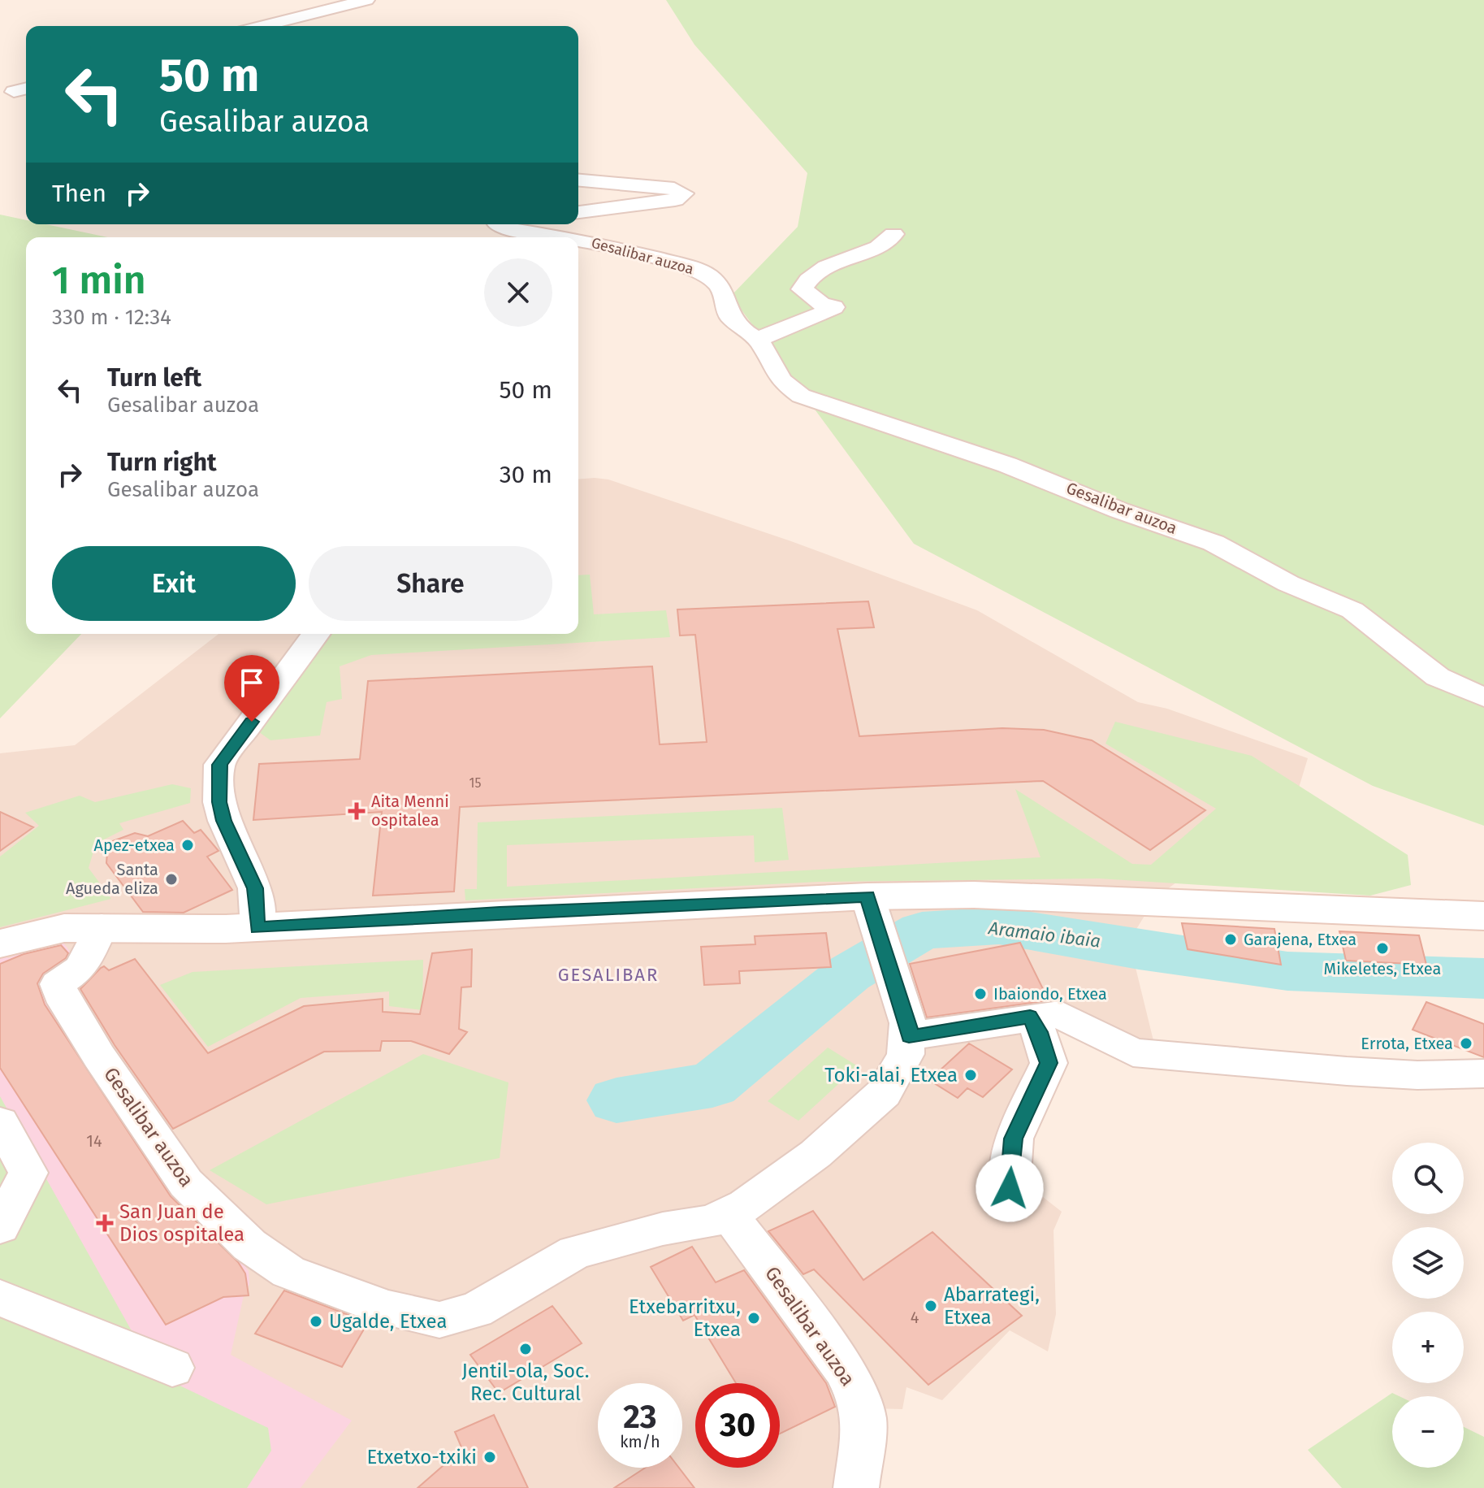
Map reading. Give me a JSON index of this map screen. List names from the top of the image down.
{
  "streets": {
    "street": ["Gesalibar auzoa"]
  },
  "districts": ["GESALIBAR"],
  "water": ["Aramaio ibaia"],
  "places": {
    "health": ["Aita Menni ospitalea", "San Juan de Dios ospitalea"],
    "other": [
      "Apez-etxea",
      "Santa Agueda eliza",
      "Garajena, Etxea",
      "Mikeletes, Etxea",
      "Ibaiondo, Etxea",
      "Errota, Etxea",
      "Toki-alai, Etxea",
      "Abarrategi, Etxea",
      "Etxebarritxu, Etxea",
      "Ugalde, Etxea",
      "Jentil-ola, Soc. Rec. Cultural",
      "Etxetxo-txiki"
    ]
  },
  "house_numbers": ["15", "14", "4"],
  "page": {
    "turn": ["50 m", "Gesalibar auzoa"],
    "then": "Then",
    "heading": ["1 min", "330 m · 12:34"],
    "list": [
      {
        "name": "Turn left",
        "note": "Gesalibar auzoa",
        "value": "50 m"
      },
      {
        "name": "Turn right",
        "note": "Gesalibar auzoa",
        "value": "30 m"
      }
    ],
    "buttons": ["Exit", "Share"],
    "map_buttons": ["+", "−"],
    "speed": "23 km/h",
    "limit": "30"
  }
}
